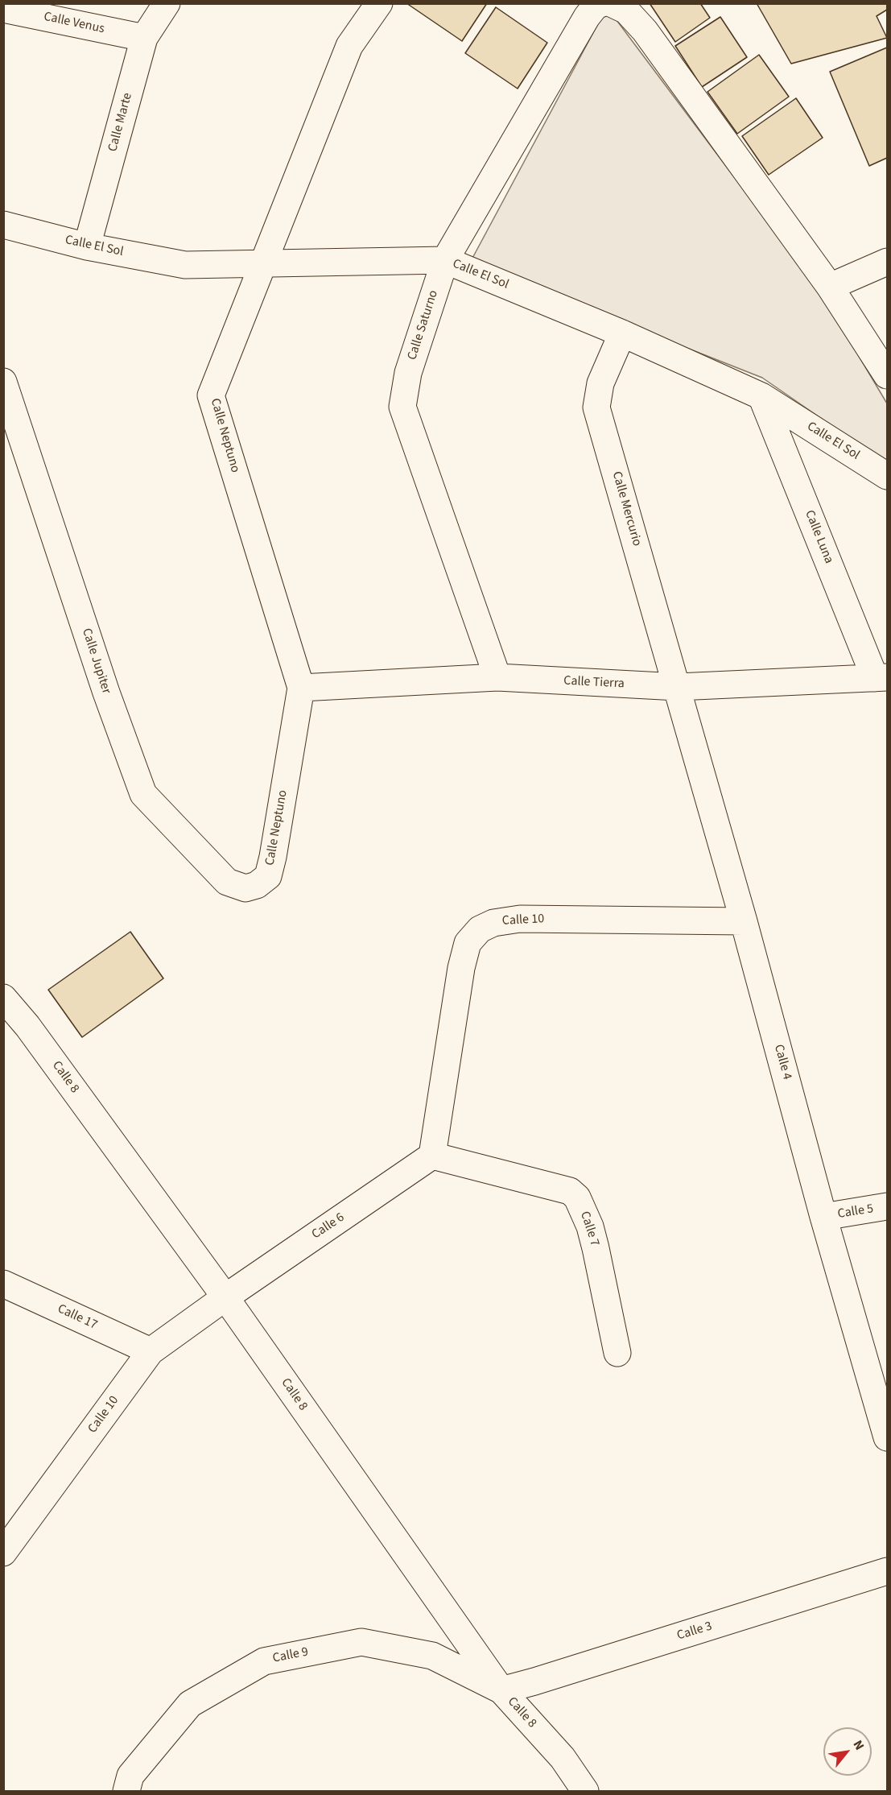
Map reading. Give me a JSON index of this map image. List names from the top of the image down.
{
  "streets": {
    "street": [
      "Calle Venus",
      "Calle Marte",
      "Calle El Sol",
      "Calle Saturno",
      "Calle Neptuno",
      "Calle Mercurio",
      "Calle Luna",
      "Calle Jupiter",
      "Calle Tierra",
      "Calle 10",
      "Calle 4",
      "Calle 8",
      "Calle 5",
      "Calle 6",
      "Calle 7",
      "Calle 17",
      "Calle 3",
      "Calle 9"
    ]
  },
  "crossings": [
    ["Calle Venus", "Calle Marte"],
    ["Calle Marte", "Calle El Sol"],
    ["Calle El Sol", "Calle Saturno"],
    ["Calle El Sol", "Calle Neptuno"],
    ["Calle El Sol", "Calle Mercurio"],
    ["Calle El Sol", "Calle Luna"],
    ["Calle Saturno", "Calle Tierra"],
    ["Calle Neptuno", "Calle Jupiter"],
    ["Calle Neptuno", "Calle Tierra"],
    ["Calle Mercurio", "Calle Tierra"],
    ["Calle Mercurio", "Calle 4"],
    ["Calle Luna", "Calle Tierra"],
    ["Calle Tierra", "Calle 4"],
    ["Calle 10", "Calle 4"],
    ["Calle 10", "Calle 8"],
    ["Calle 10", "Calle 6"],
    ["Calle 10", "Calle 7"],
    ["Calle 10", "Calle 17"],
    ["Calle 4", "Calle 5"],
    ["Calle 8", "Calle 6"],
    ["Calle 8", "Calle 3"],
    ["Calle 8", "Calle 9"],
    ["Calle 6", "Calle 7"],
    ["Calle 3", "Calle 9"]
  ],
  "north": "top right"
}
